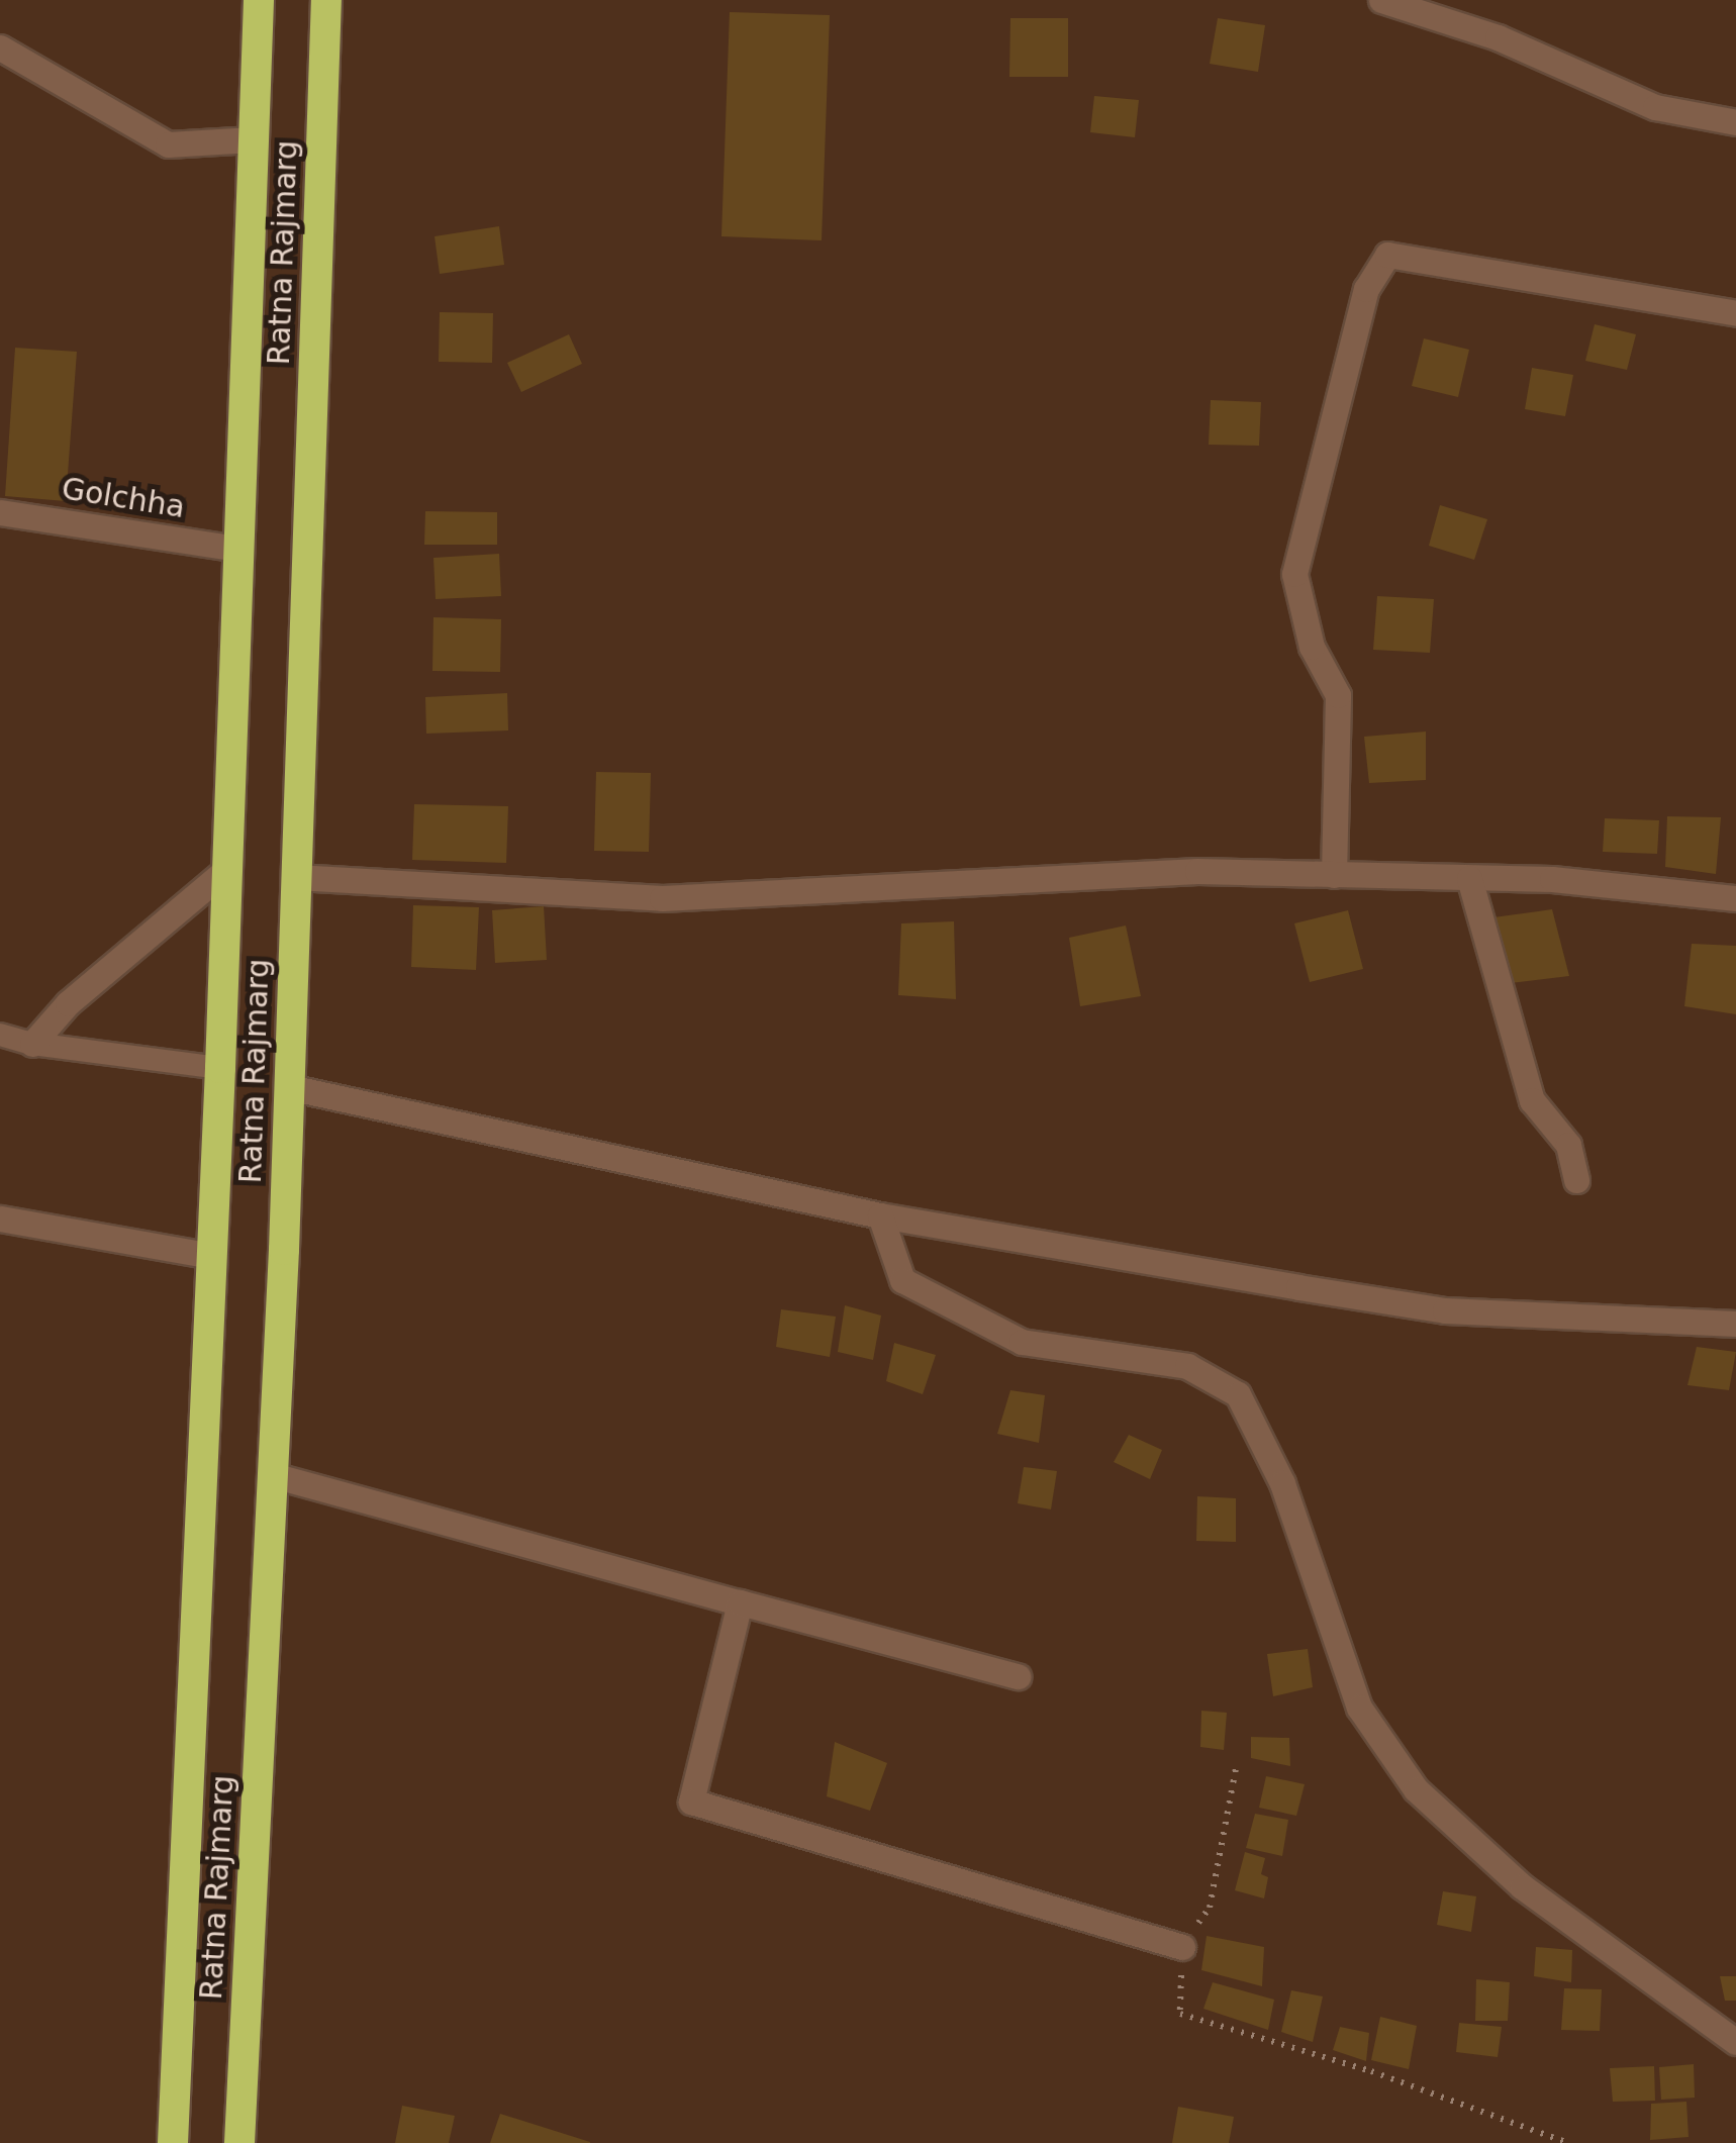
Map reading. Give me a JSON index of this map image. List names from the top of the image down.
{
  "streets": {
    "highway": ["Ratna Rajmarg"],
    "street": ["Golchha"]
  },
  "crossings": [
    ["Ratna Rajmarg", "Golchha"]
  ]
}
